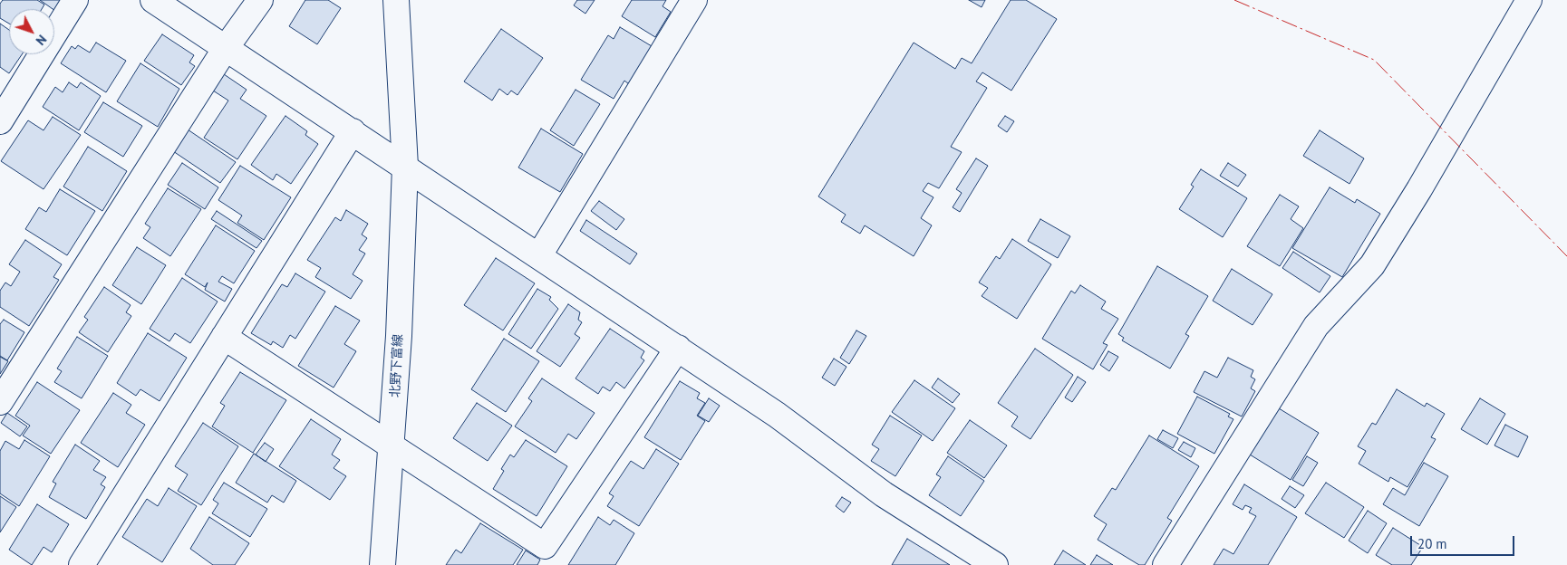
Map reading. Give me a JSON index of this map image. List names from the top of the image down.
{
  "streets": {
    "street": ["北野下富線"]
  },
  "scale_bar": "20 m",
  "north": "bottom right"
}
